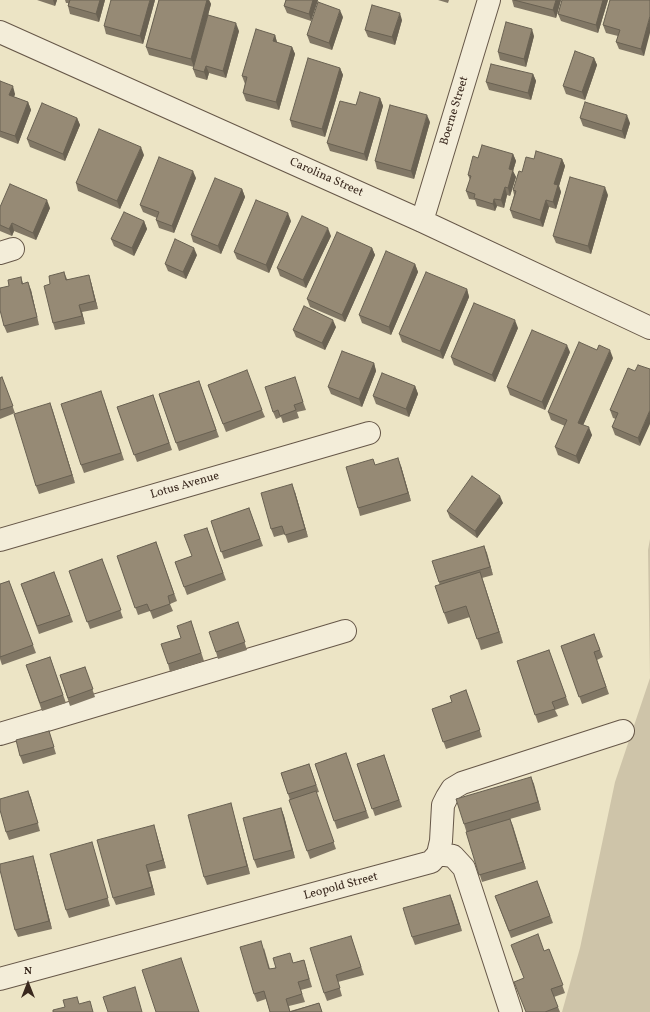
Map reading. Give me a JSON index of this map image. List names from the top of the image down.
{
  "streets": {
    "street": [
      "Boerne Street",
      "Carolina Street",
      "Lotus Avenue",
      "Leopold Street"
    ]
  },
  "crossings": [
    ["Boerne Street", "Carolina Street"]
  ],
  "north": "top"
}
